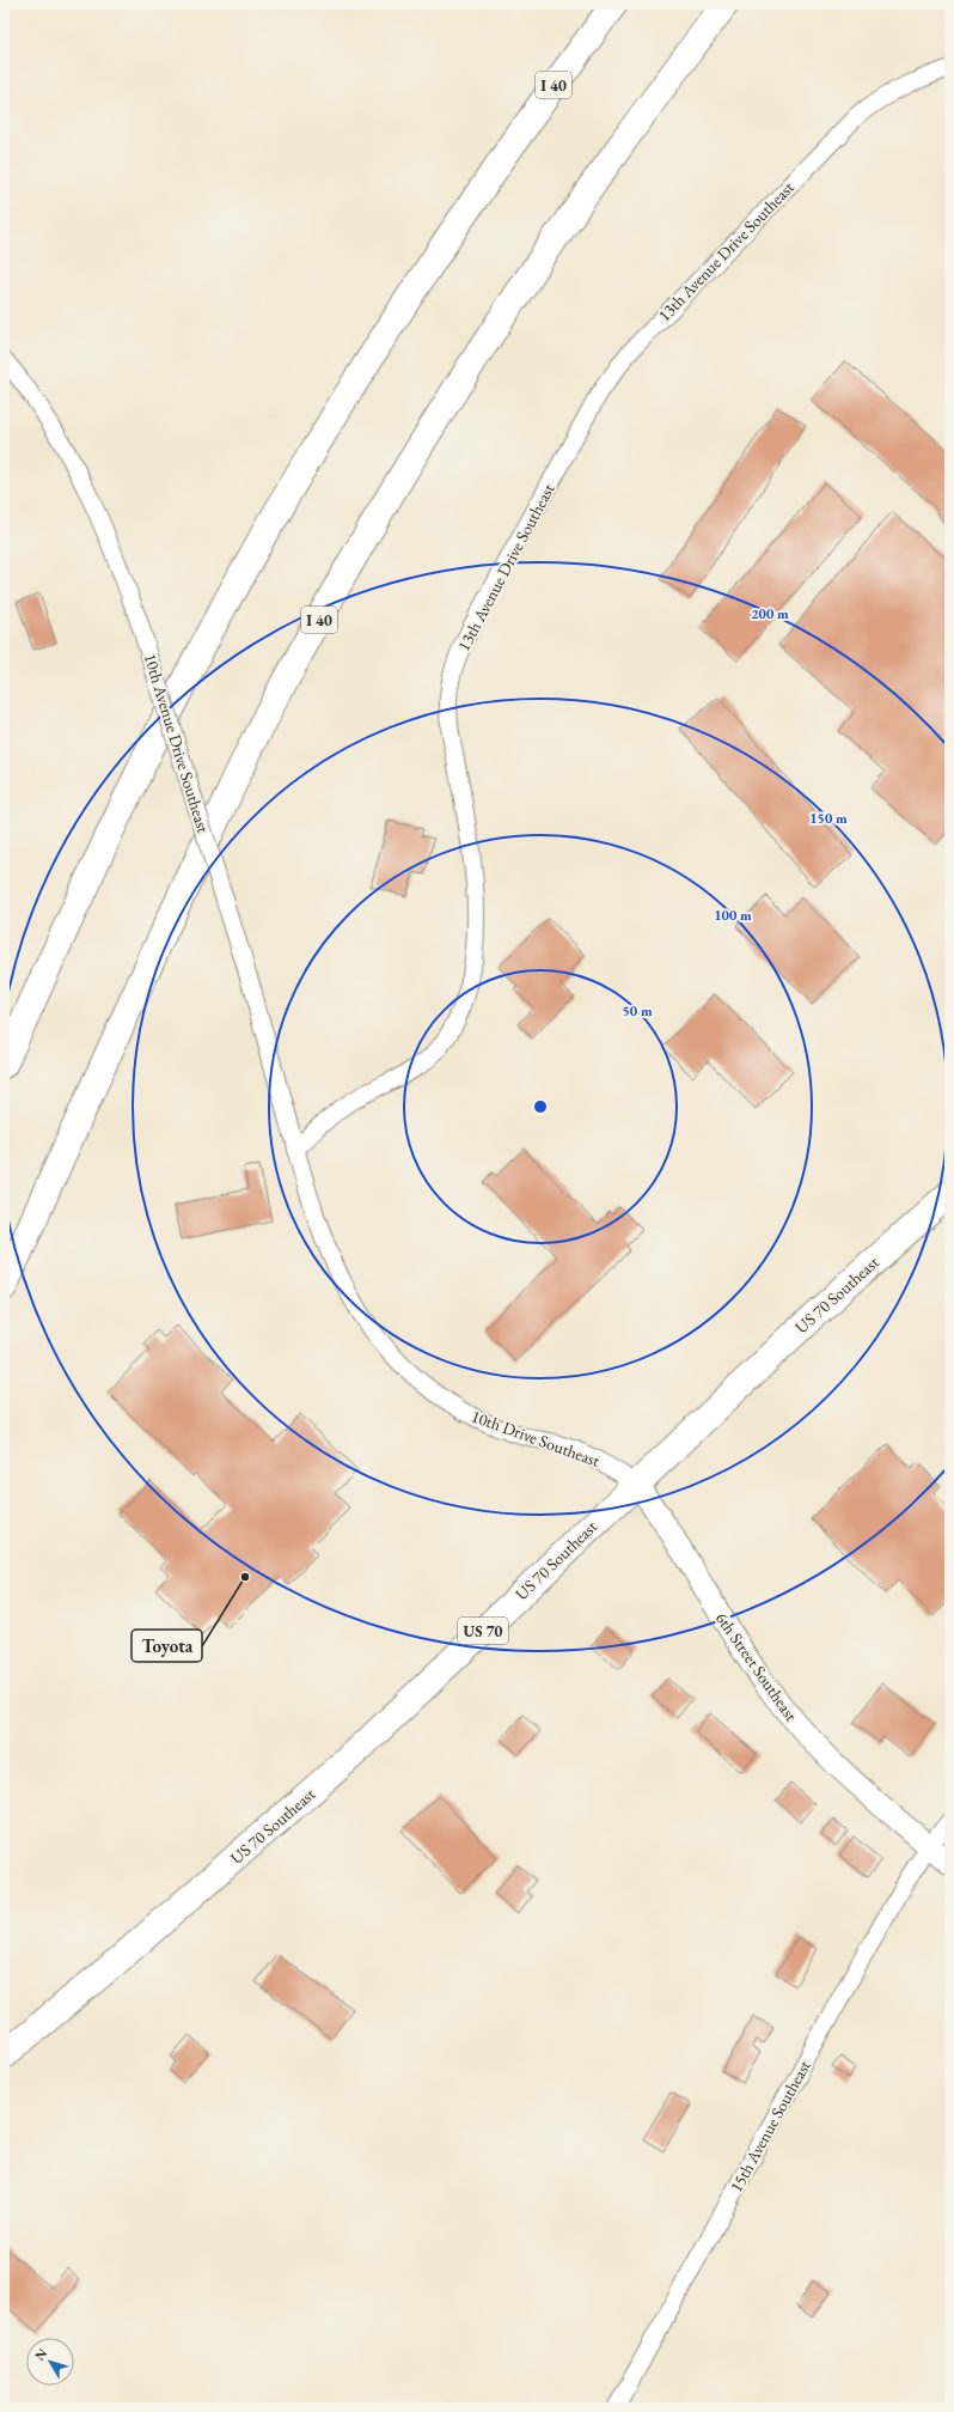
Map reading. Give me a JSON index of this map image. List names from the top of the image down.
{
  "streets": {
    "main road": ["I 40", "US 70 Southeast", "US 70"],
    "street": [
      "13th Avenue Drive Southeast",
      "10th Avenue Drive Southeast",
      "10th Drive Southeast",
      "6th Street Southeast",
      "15th Avenue Southeast"
    ]
  },
  "crossings": [
    ["13th Avenue Drive Southeast", "10th Avenue Drive Southeast"],
    ["13th Avenue Drive Southeast", "10th Drive Southeast"],
    ["10th Avenue Drive Southeast", "10th Drive Southeast"],
    ["US 70 Southeast", "10th Drive Southeast"],
    ["US 70 Southeast", "6th Street Southeast"],
    ["10th Drive Southeast", "6th Street Southeast"],
    ["6th Street Southeast", "15th Avenue Southeast"]
  ],
  "places": ["Toyota"],
  "north": "top left",
  "rings": [
    "200 m",
    "150 m",
    "100 m",
    "50 m"
  ]
}
